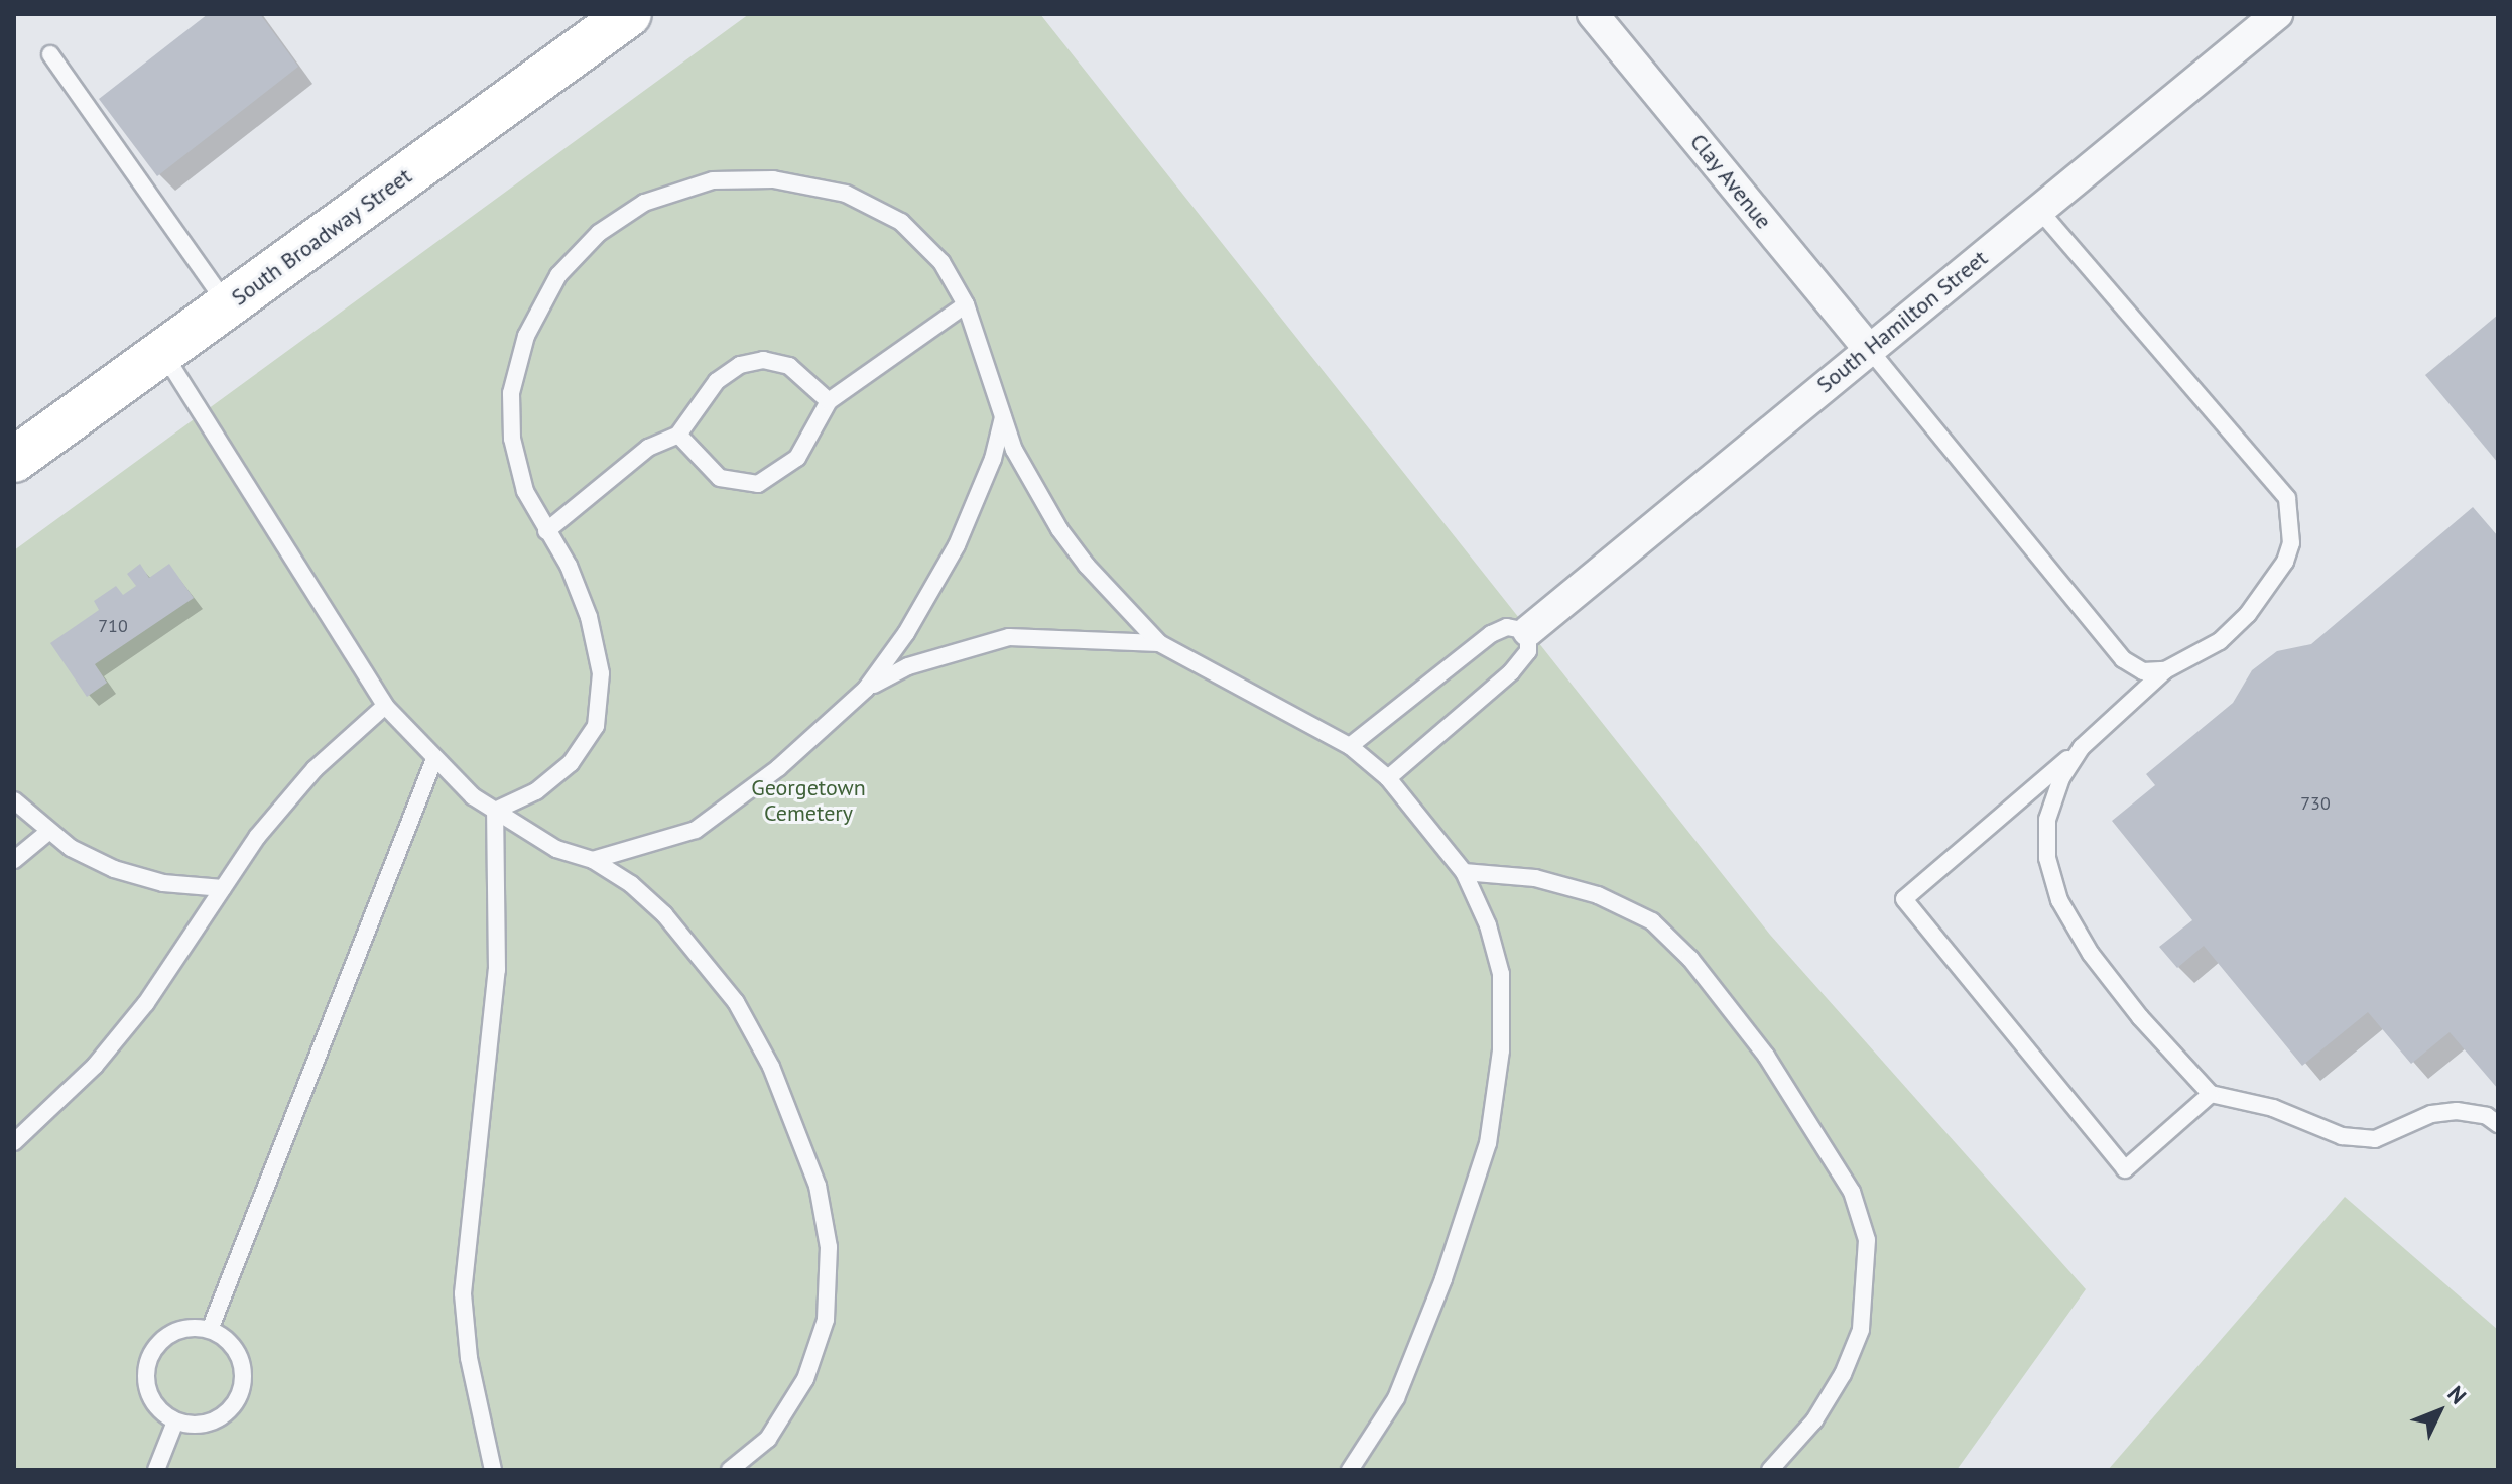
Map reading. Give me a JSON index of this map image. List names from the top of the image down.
{
  "streets": {
    "main road": ["South Broadway Street"],
    "street": ["Clay Avenue", "South Hamilton Street"]
  },
  "crossings": [
    ["Clay Avenue", "South Hamilton Street"]
  ],
  "parks": ["Georgetown Cemetery"],
  "house_numbers": ["710", "730"],
  "north": "top right"
}
